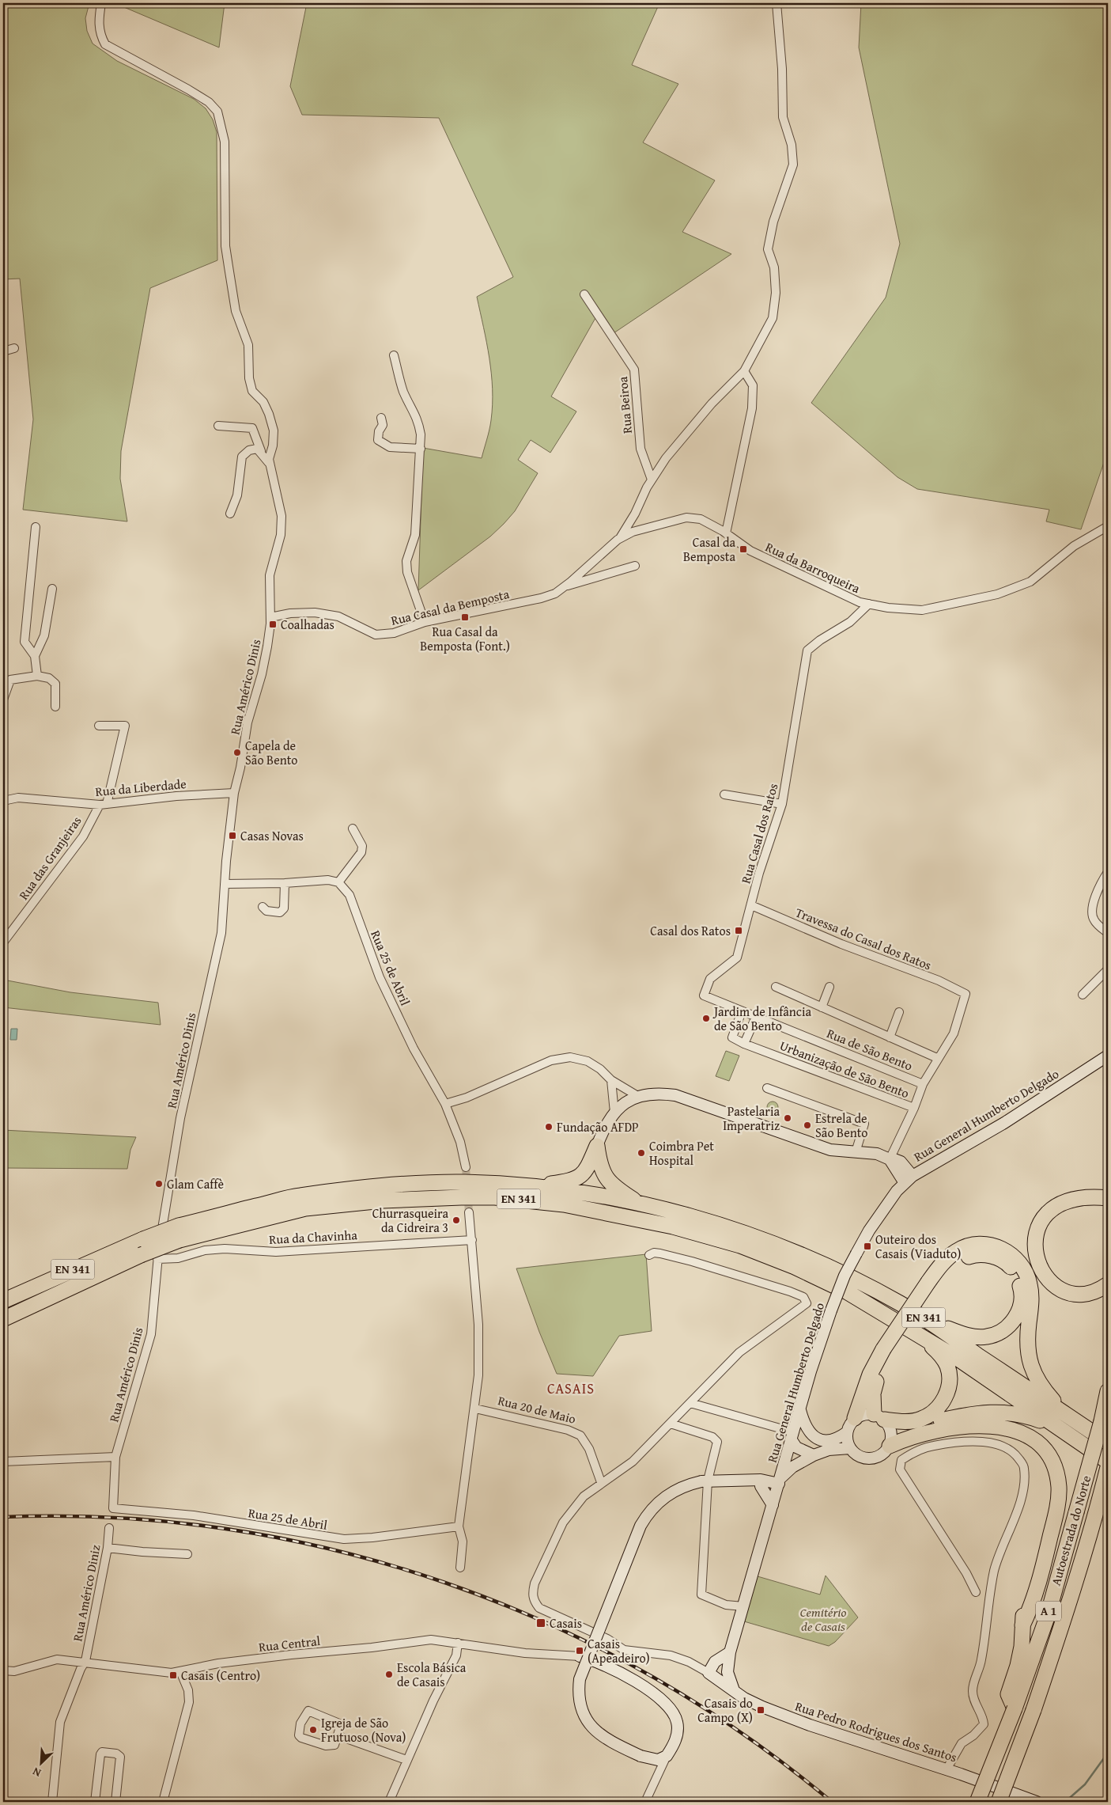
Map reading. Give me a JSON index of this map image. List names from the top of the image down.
{
  "streets": {
    "highway": ["EN 341", "Autoestrada do Norte", "A 1"],
    "street": [
      "Rua Beiroa",
      "Rua da Barroqueira",
      "Rua Casal da Bemposta",
      "Rua Américo Dinis",
      "Rua da Liberdade",
      "Rua Casal dos Ratos",
      "Rua das Granjeiras",
      "Travessa do Casal dos Ratos",
      "Rua 25 de Abril",
      "Rua de São Bento",
      "Urbanização de São Bento",
      "Rua General Humberto Delgado",
      "Rua da Chavinha",
      "Rua 20 de Maio",
      "Rua Américo Diniz",
      "Rua Central",
      "Rua Pedro Rodrigues dos Santos"
    ]
  },
  "crossings": [
    ["Rua da Barroqueira", "Rua Casal da Bemposta"],
    ["Rua da Barroqueira", "Rua Casal dos Ratos"],
    ["Rua Casal da Bemposta", "Rua Américo Dinis"],
    ["Rua Américo Dinis", "Rua da Liberdade"],
    ["Rua Américo Dinis", "Rua 25 de Abril"],
    ["Rua Américo Dinis", "Rua da Chavinha"],
    ["Rua da Liberdade", "Rua das Granjeiras"],
    ["Rua Casal dos Ratos", "Travessa do Casal dos Ratos"],
    ["Rua Casal dos Ratos", "Rua de São Bento"],
    ["Rua General Humberto Delgado", "Rua Pedro Rodrigues dos Santos"],
    ["Rua Américo Diniz", "Rua Central"]
  ],
  "districts": ["CASAIS"],
  "parks": ["Cemitério de Casais"],
  "places": {
    "transit": [
      "Casal da Bemposta",
      "Rua Casal da Bemposta (Font.)",
      "Coalhadas",
      "Casas Novas",
      "Casal dos Ratos",
      "Outeiro dos Casais (Viaduto)",
      "Casais",
      "Casais (Apeadeiro)",
      "Casais (Centro)",
      "Casais do Campo (X)"
    ],
    "other": [
      "Capela de São Bento",
      "Jardim de Infância de São Bento",
      "Pastelaria Imperatriz",
      "Estrela de São Bento",
      "Fundação AFDP",
      "Coimbra Pet Hospital",
      "Glam Caffè",
      "Churrasqueira da Cidreira 3",
      "Escola Básica de Casais",
      "Igreja de São Frutuoso (Nova)"
    ]
  },
  "north": "bottom left"
}
